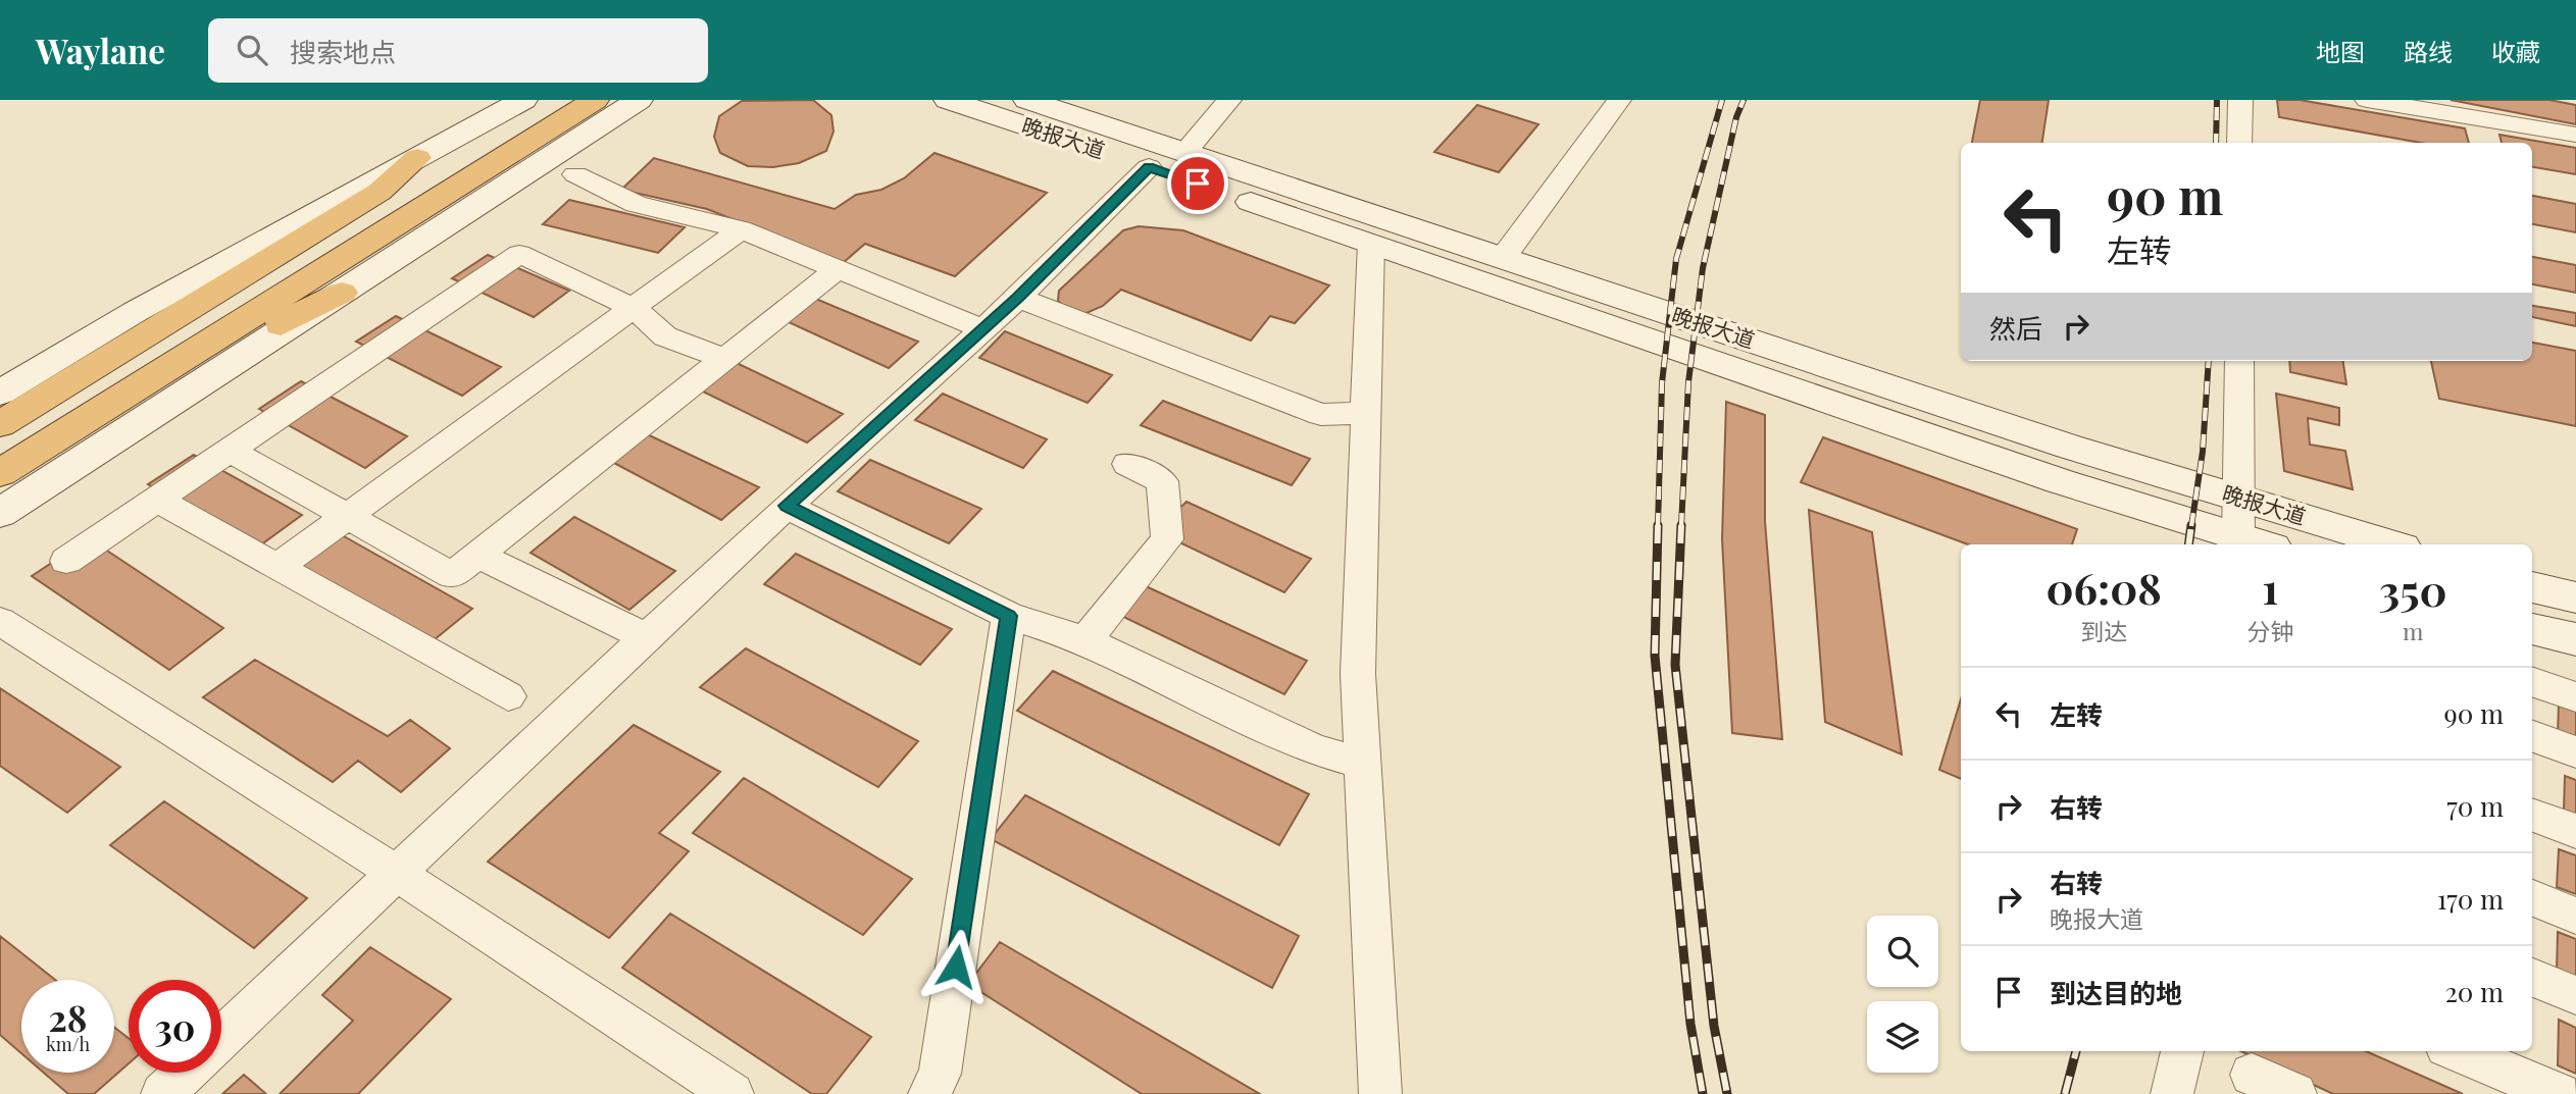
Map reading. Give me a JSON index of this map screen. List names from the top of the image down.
{
  "streets": {
    "main road": ["晚报大道"]
  },
  "page": {
    "header": "Waylane",
    "search": "搜索地点",
    "nav": ["地图", "路线", "收藏"],
    "turn": ["90 m", "左转"],
    "then": "然后",
    "eta": [
      "06:08",
      "到达",
      "1",
      "分钟",
      "350",
      "m"
    ],
    "list": [
      {
        "name": "左转",
        "value": "90 m"
      },
      {
        "name": "右转",
        "value": "70 m"
      },
      {
        "name": "右转",
        "note": "晚报大道",
        "value": "170 m"
      },
      {
        "name": "到达目的地",
        "value": "20 m"
      }
    ],
    "speed": "28 km/h",
    "limit": "30"
  }
}
